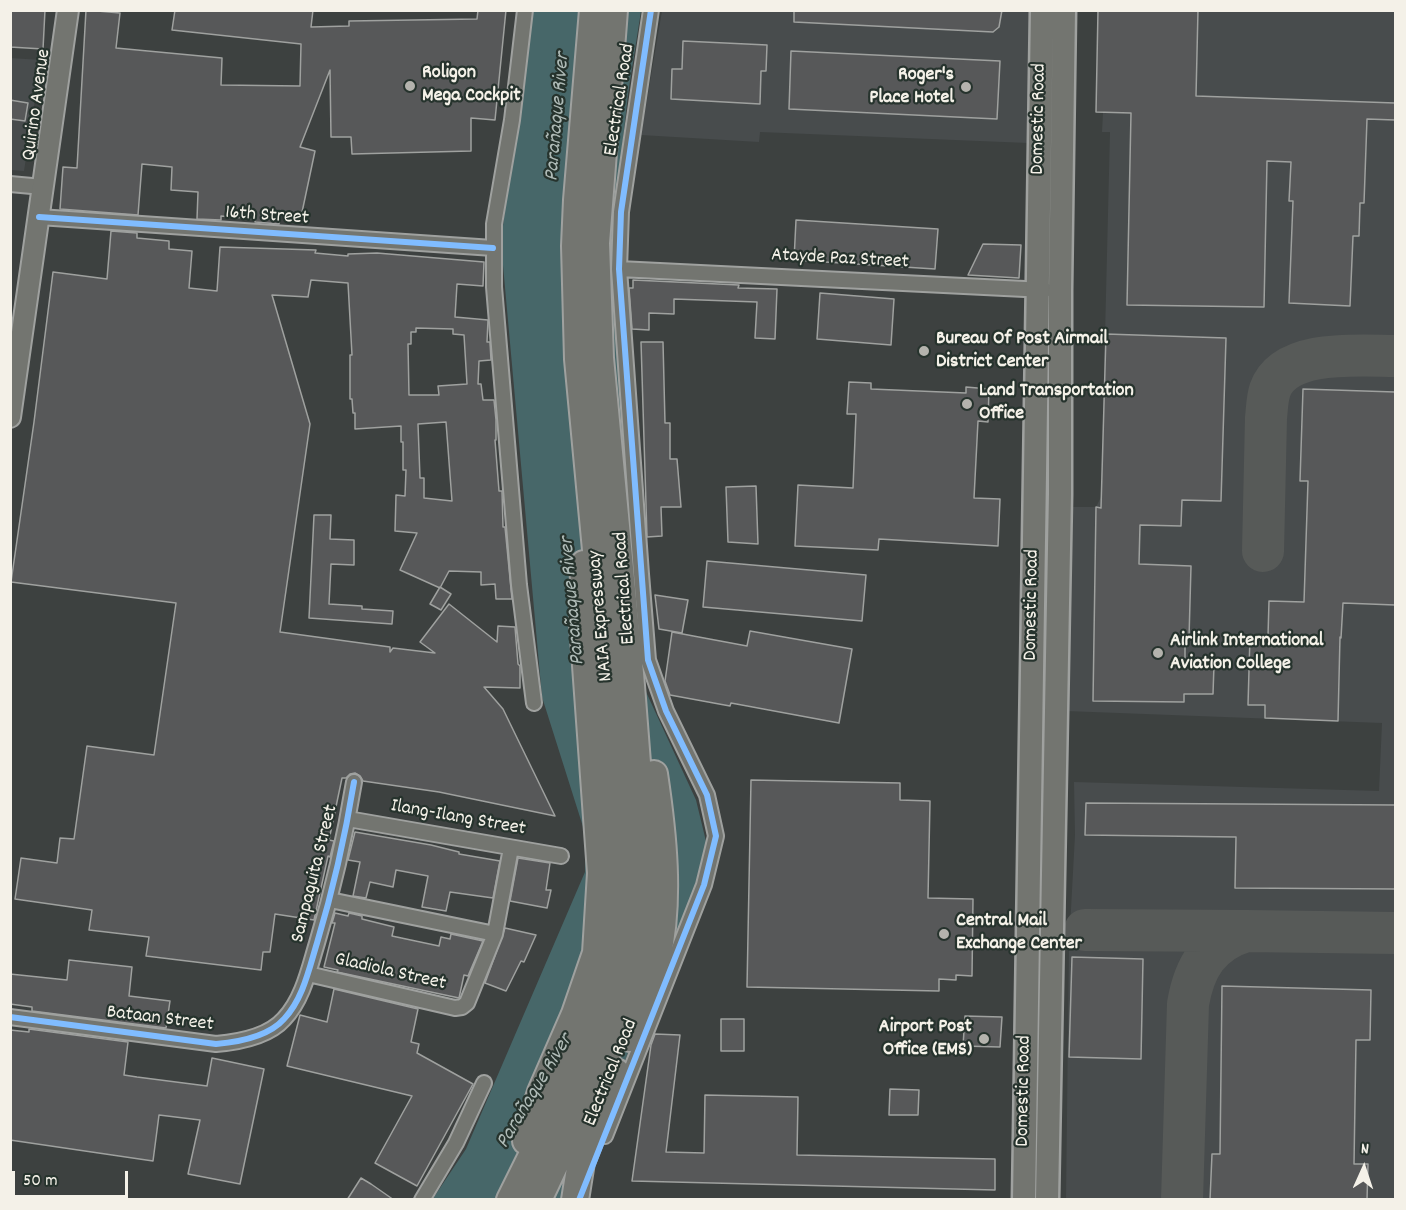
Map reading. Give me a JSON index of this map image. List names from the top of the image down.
{
  "streets": {
    "highway": ["NAIA Expressway"],
    "main road": ["Quirino Avenue", "Domestic Road"],
    "street": [
      "Electrical Road",
      "16th Street",
      "Atayde Paz Street",
      "Ilang-Ilang Street",
      "Sampaguita Street",
      "Gladiola Street",
      "Bataan Street"
    ]
  },
  "crossings": [
    ["Electrical Road", "Atayde Paz Street"],
    ["Quirino Avenue", "16th Street"],
    ["Domestic Road", "Atayde Paz Street"],
    ["Ilang-Ilang Street", "Sampaguita Street"],
    ["Sampaguita Street", "Gladiola Street"],
    ["Sampaguita Street", "Bataan Street"],
    ["Gladiola Street", "Bataan Street"]
  ],
  "water": ["Parañaque River"],
  "places": [
    "Roligon Mega Cockpit",
    "Roger's Place Hotel",
    "Bureau Of Post Airmail District Center",
    "Land Transportation Office",
    "Airlink International Aviation College",
    "Central Mail Exchange Center",
    "Airport Post Office (EMS)"
  ],
  "scale_bar": "50 m",
  "north": "top"
}
